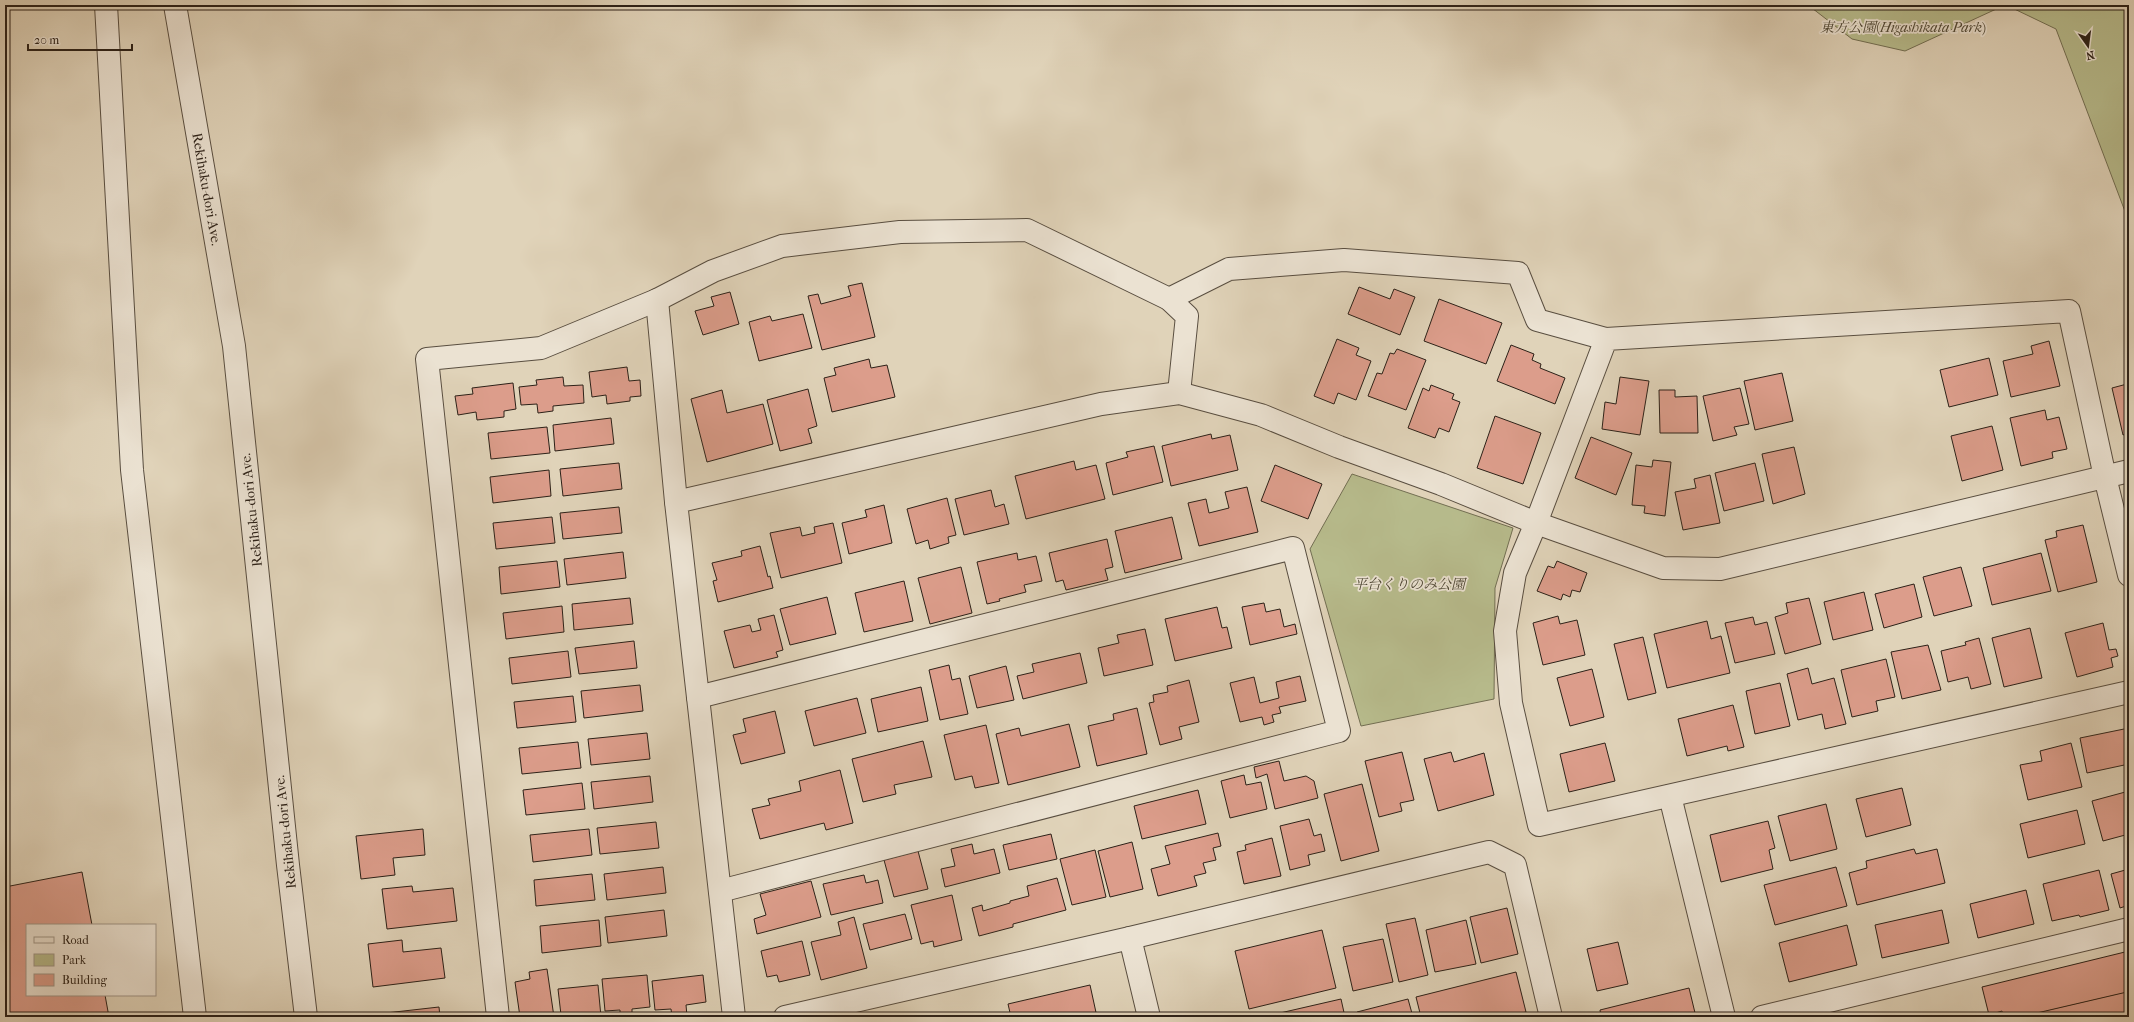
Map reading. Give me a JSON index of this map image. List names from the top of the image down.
{
  "streets": {
    "street": ["Rekihaku-dori Ave."]
  },
  "parks": ["東方公園(Higashikata Park)", "平台くりのみ公園"],
  "legend": ["Road", "Park", "Building"],
  "scale_bar": "20 m",
  "north": "bottom"
}
